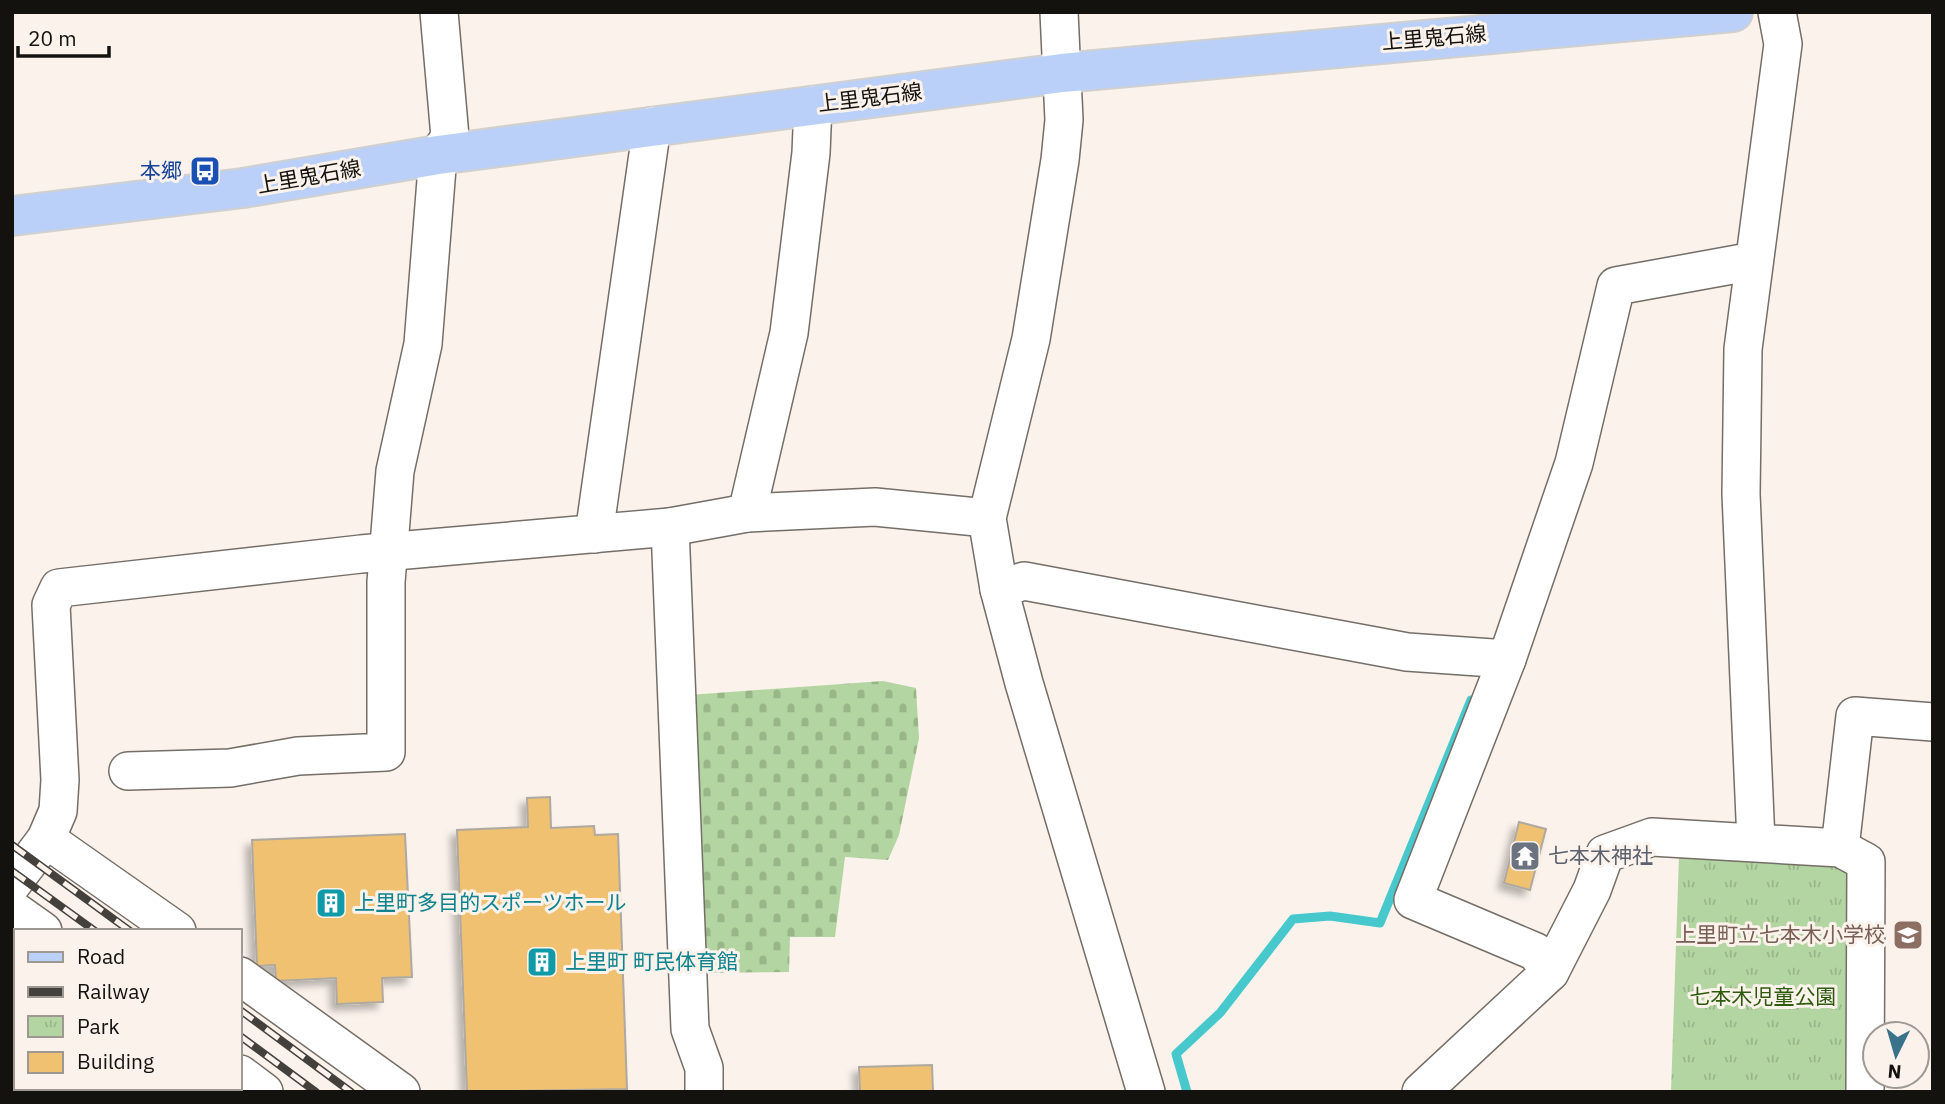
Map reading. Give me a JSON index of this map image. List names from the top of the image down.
{
  "streets": {
    "main road": ["上里鬼石線"]
  },
  "parks": ["七本木児童公園"],
  "places": {
    "bus stop": ["本郷"],
    "temple": ["七本木神社"],
    "building": ["上里町多目的スポーツホール", "上里町 町民体育館"],
    "school or university": ["上里町立七本木小学校"]
  },
  "legend": [
    "Road",
    "Railway",
    "Park",
    "Building"
  ],
  "scale_bar": "20 m",
  "north": "bottom"
}
